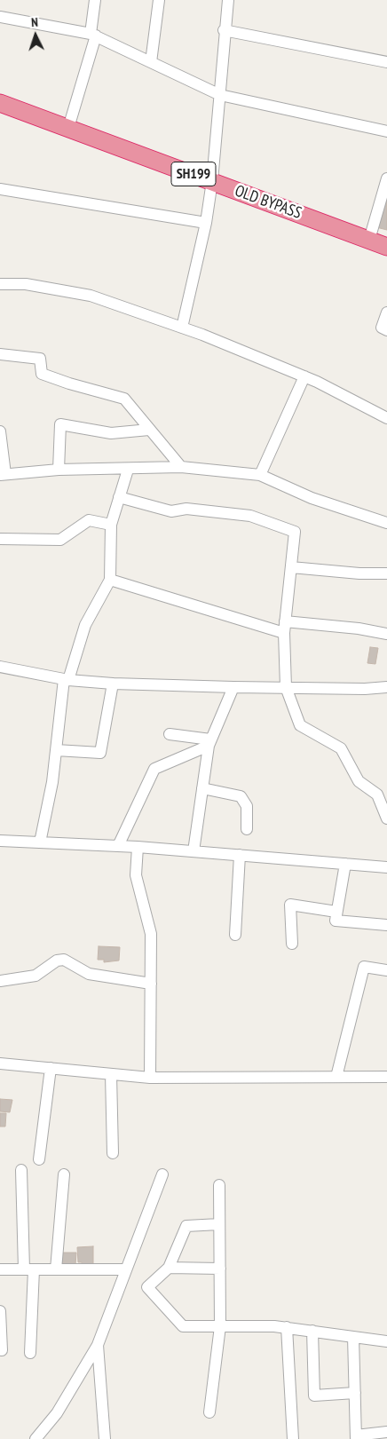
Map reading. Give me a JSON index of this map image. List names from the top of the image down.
{
  "streets": {
    "highway": ["SH199", "OLD BYPASS"]
  },
  "north": "top"
}
